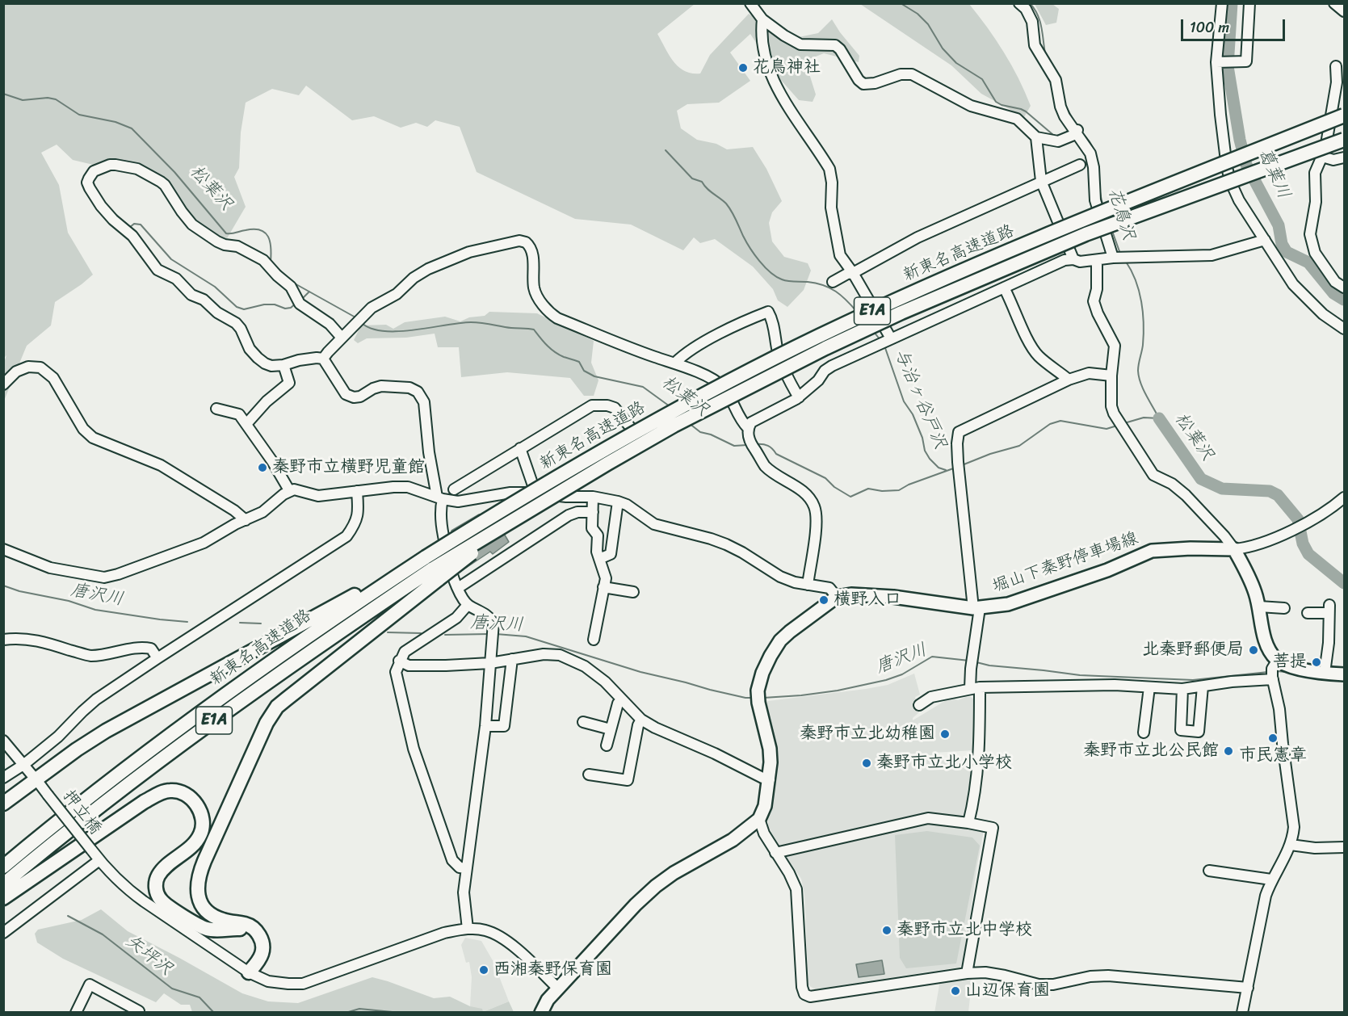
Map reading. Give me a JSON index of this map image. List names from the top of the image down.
{
  "streets": {
    "highway": ["新東名高速道路", "E1A"],
    "main road": ["堀山下秦野停車場線"],
    "street": ["押立橋"]
  },
  "water": [
    "葛葉川",
    "松葉沢",
    "花鳥沢",
    "与治ヶ谷戸沢",
    "唐沢川",
    "矢坪沢"
  ],
  "places": [
    "花鳥神社",
    "秦野市立横野児童館",
    "横野入口",
    "北秦野郵便局",
    "菩提",
    "秦野市立北幼稚園",
    "市民憲章",
    "秦野市立北公民館",
    "秦野市立北小学校",
    "秦野市立北中学校",
    "西湘秦野保育園",
    "山辺保育園"
  ],
  "scale_bar": "100 m"
}
